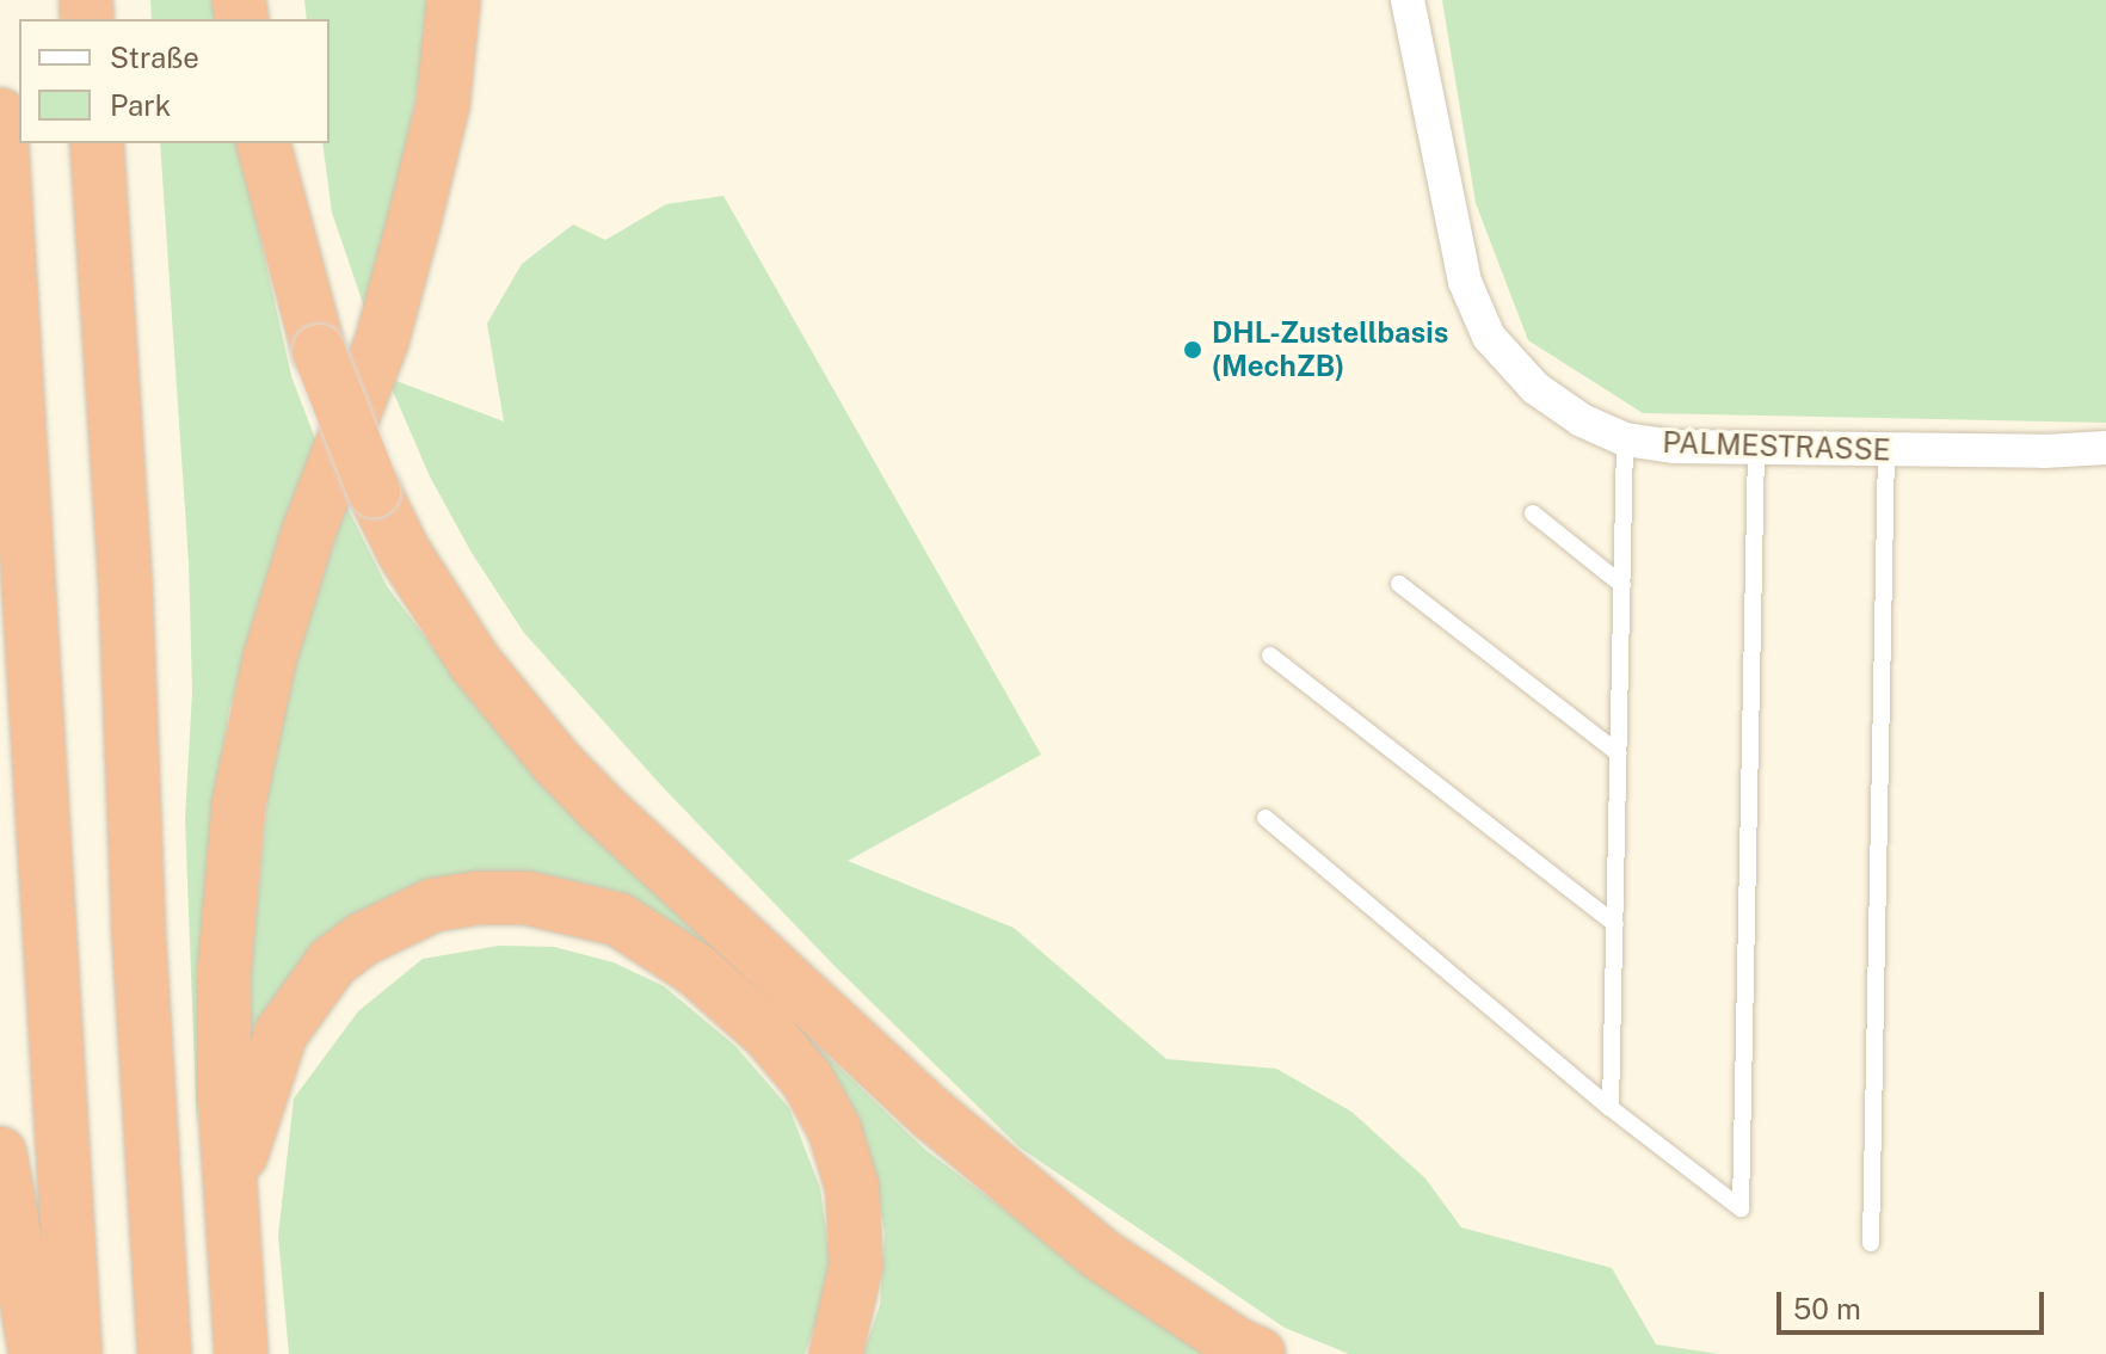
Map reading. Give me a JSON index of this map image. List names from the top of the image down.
{
  "streets": {
    "street": ["PALMESTRASSE"]
  },
  "places": ["DHL-Zustellbasis (MechZB)"],
  "legend": ["Straße", "Park"],
  "scale_bar": "50 m"
}
